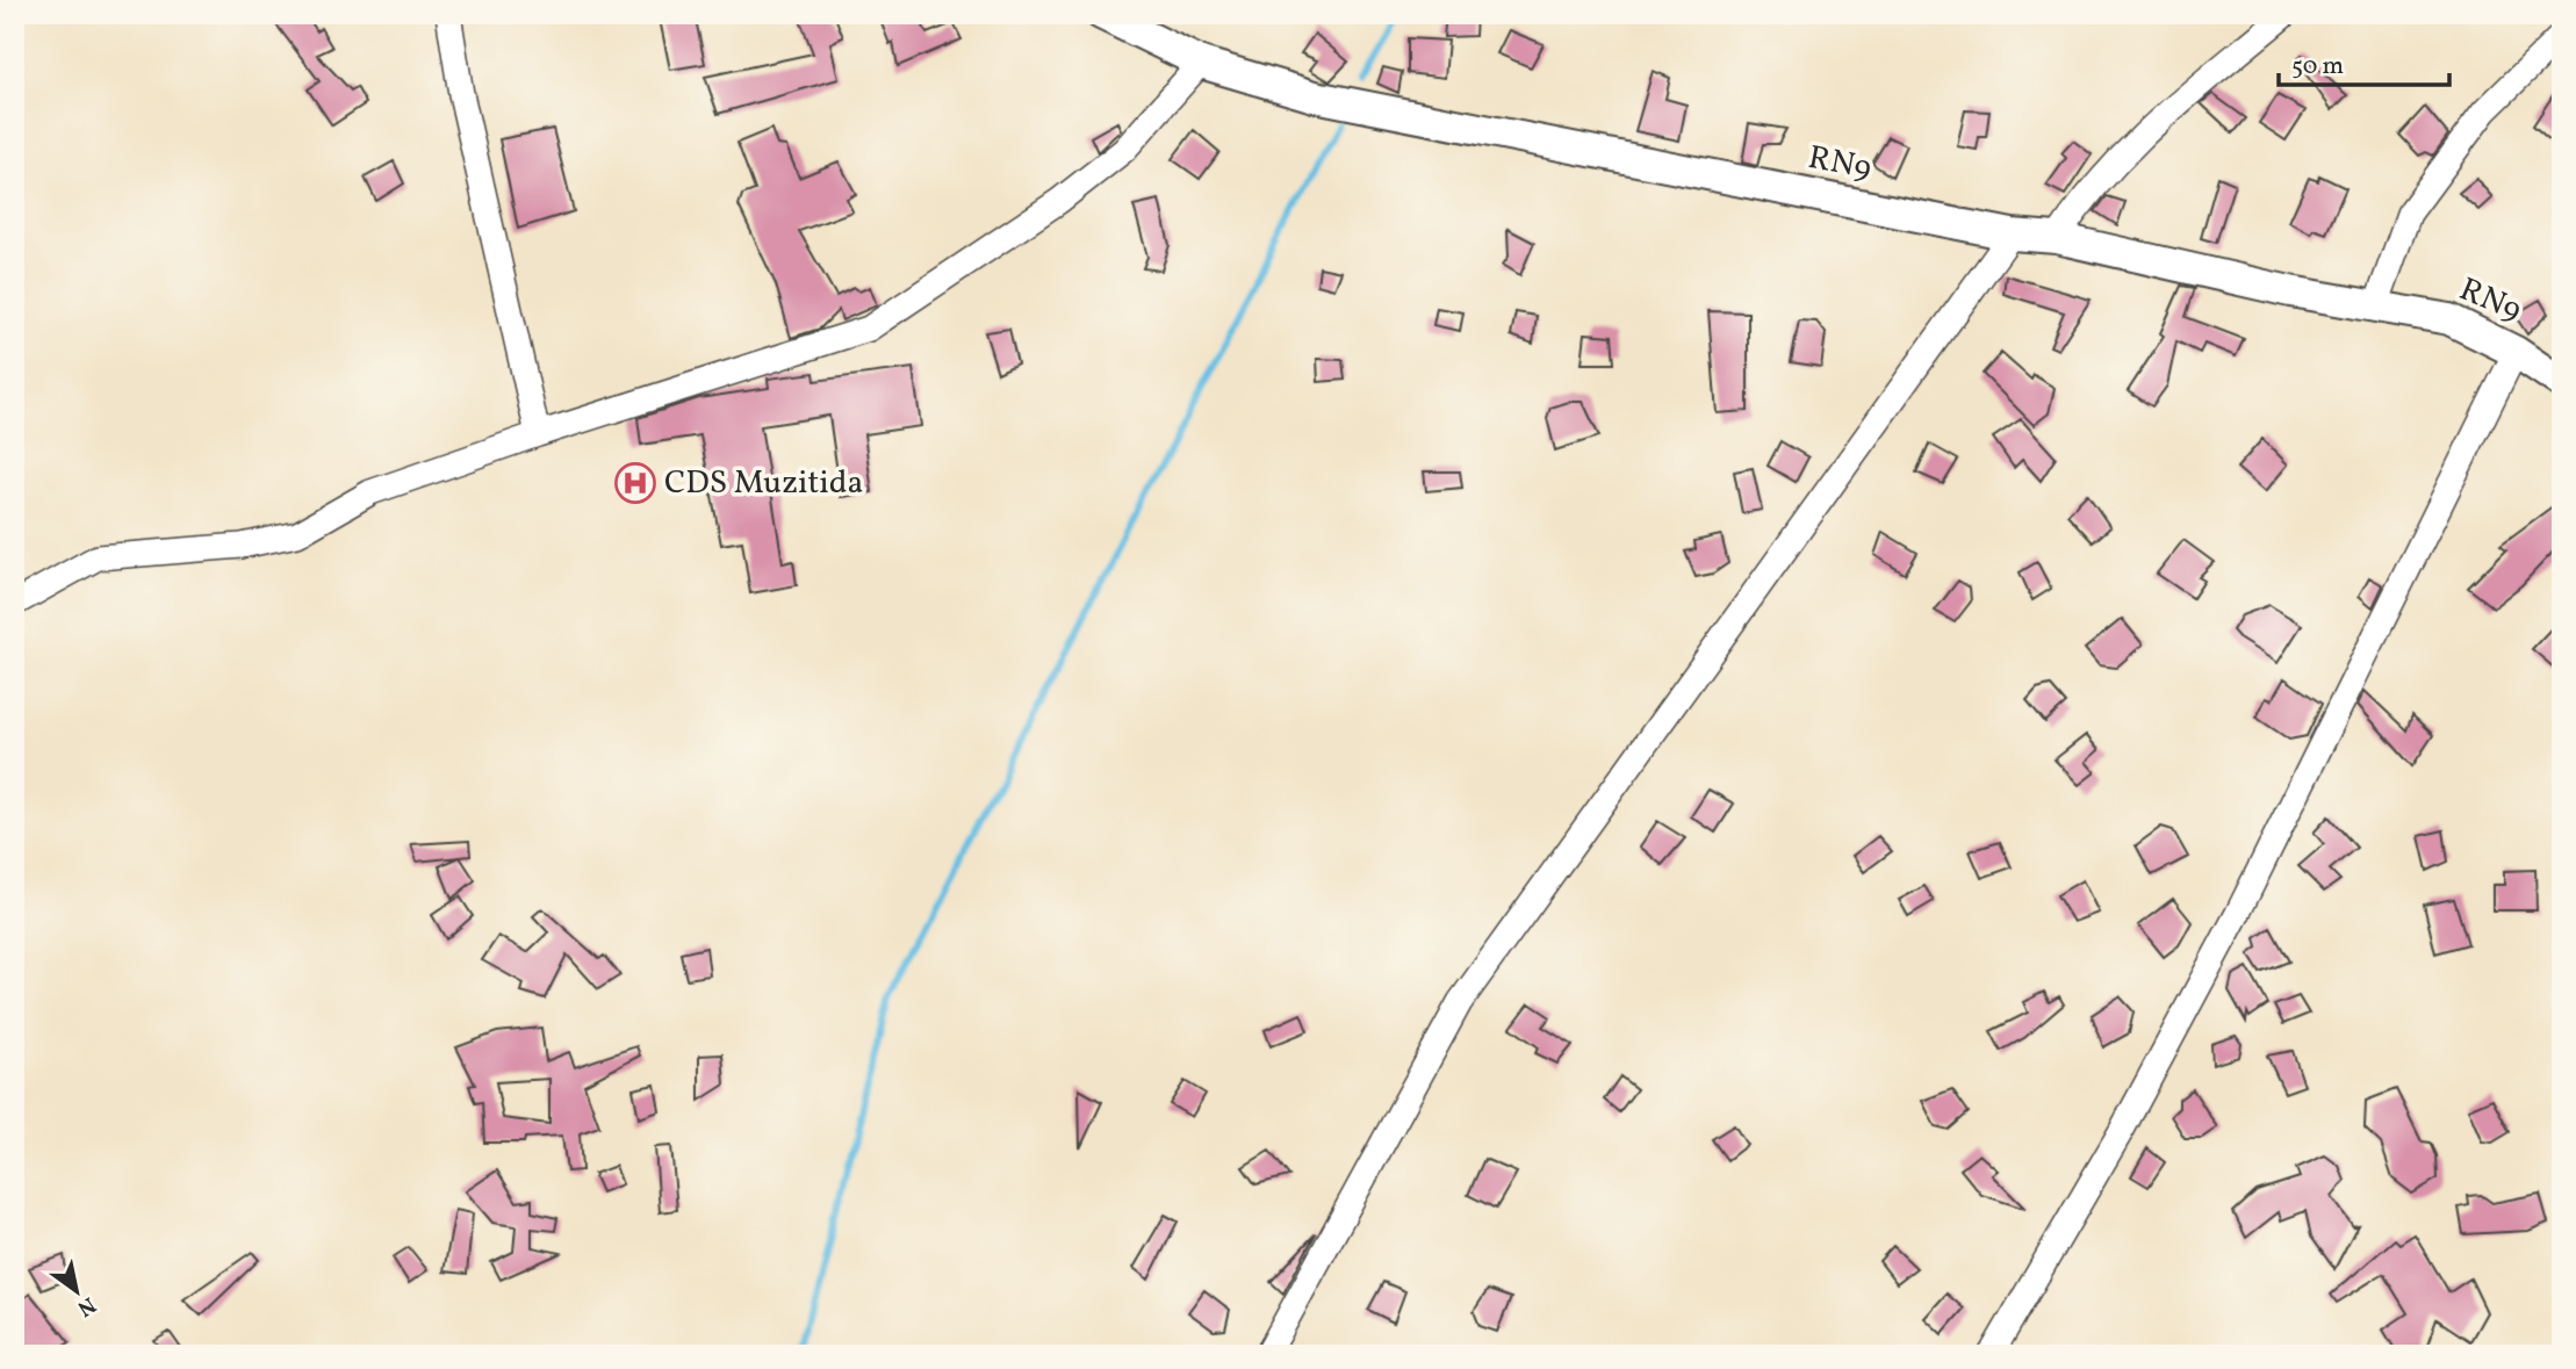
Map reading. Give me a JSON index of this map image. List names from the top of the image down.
{
  "streets": {
    "main road": ["RN9"]
  },
  "places": {
    "hospital": ["CDS Muzitida"]
  },
  "scale_bar": "50 m",
  "north": "bottom right"
}
